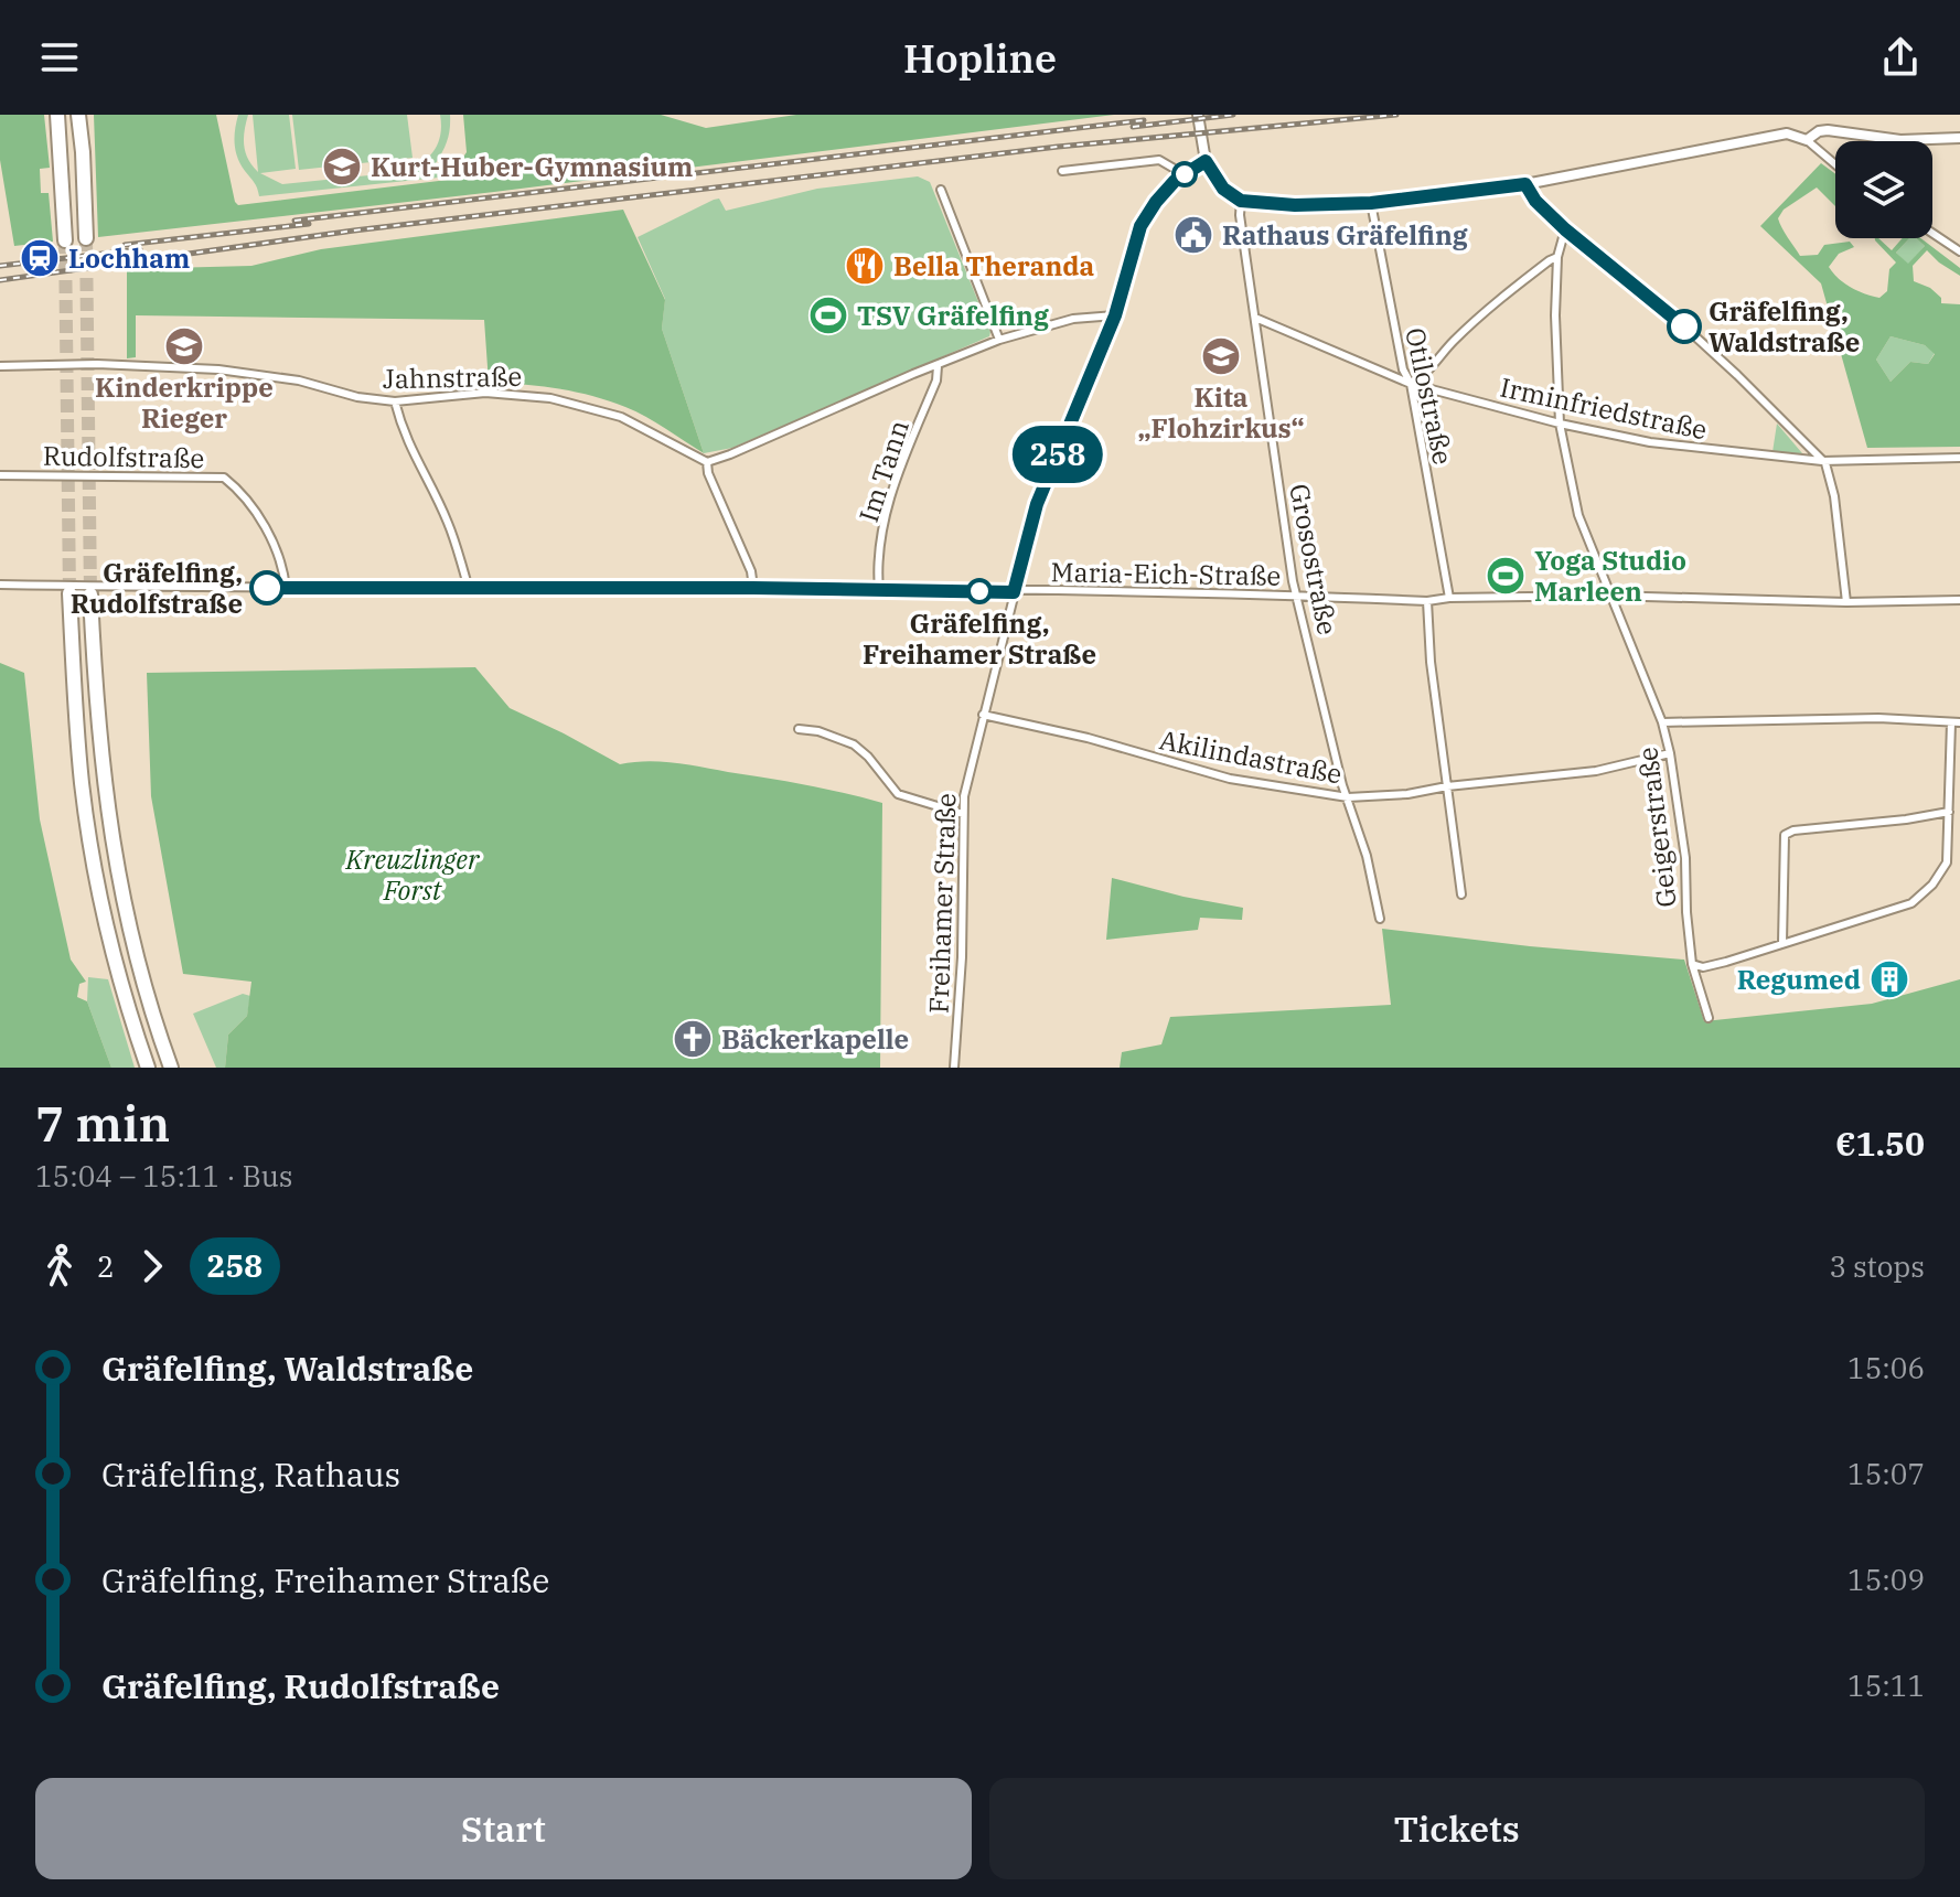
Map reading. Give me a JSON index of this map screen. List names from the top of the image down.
{
  "streets": {
    "street": [
      "Jahnstraße",
      "Otilostraße",
      "Irminfriedstraße",
      "Rudolfstraße",
      "Im Tann",
      "Grosostraße",
      "Maria-Eich-Straße",
      "Akilindastraße",
      "Geigerstraße",
      "Freihamer Straße"
    ]
  },
  "crossings": [
    ["Otilostraße", "Irminfriedstraße"],
    ["Otilostraße", "Maria-Eich-Straße"],
    ["Irminfriedstraße", "Grosostraße"],
    ["Irminfriedstraße", "Geigerstraße"],
    ["Rudolfstraße", "Maria-Eich-Straße"],
    ["Im Tann", "Maria-Eich-Straße"],
    ["Grosostraße", "Maria-Eich-Straße"],
    ["Grosostraße", "Akilindastraße"],
    ["Maria-Eich-Straße", "Geigerstraße"],
    ["Maria-Eich-Straße", "Freihamer Straße"],
    ["Akilindastraße", "Geigerstraße"],
    ["Akilindastraße", "Freihamer Straße"]
  ],
  "parks": ["Kreuzlinger Forst"],
  "places": {
    "school or university": ["Kurt-Huber-Gymnasium", "Kinderkrippe Rieger", "Kita „Flohzirkus“"],
    "public building": ["Rathaus Gräfelfing"],
    "station": ["Lochham"],
    "restaurant": ["Bella Theranda"],
    "sports": ["TSV Gräfelfing", "Yoga Studio Marleen"],
    "other": ["Gräfelfing, Waldstraße", "Gräfelfing, Rudolfstraße", "Gräfelfing, Freihamer Straße"],
    "building": ["Regumed"],
    "church": ["Bäckerkapelle"]
  },
  "lines": ["bus line 258"],
  "page": {
    "header": "Hopline",
    "on_map": "258",
    "heading": ["7 min", "15:04 – 15:11 · Bus", "€1.50"],
    "legs": ["2", "258", "3 stops"],
    "list": [
      {
        "name": "Gräfelfing, Waldstraße",
        "value": "15:06"
      },
      {
        "name": "Gräfelfing, Rathaus",
        "value": "15:07"
      },
      {
        "name": "Gräfelfing, Freihamer Straße",
        "value": "15:09"
      },
      {
        "name": "Gräfelfing, Rudolfstraße",
        "value": "15:11"
      }
    ],
    "buttons": ["Start", "Tickets"]
  }
}
